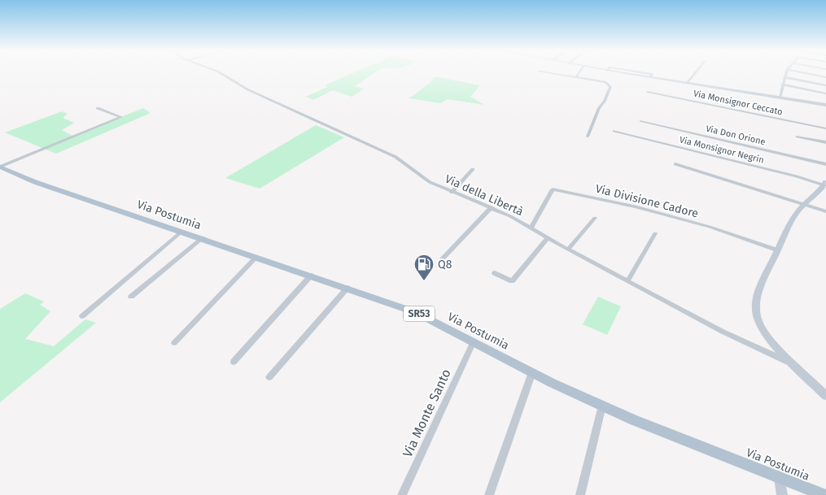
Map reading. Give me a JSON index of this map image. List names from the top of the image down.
{
  "streets": {
    "main road": ["Via Postumia", "SR53"],
    "street": [
      "Via Monsignor Ceccato",
      "Via Don Orione",
      "Via Monsignor Negrin",
      "Via della Libertà",
      "Via Divisione Cadore",
      "Via Monte Santo"
    ]
  },
  "crossings": [
    ["Via della Libertà", "Via Divisione Cadore"],
    ["Via Postumia", "Via Monte Santo"]
  ],
  "places": {
    "fuel station": ["Q8"]
  }
}
